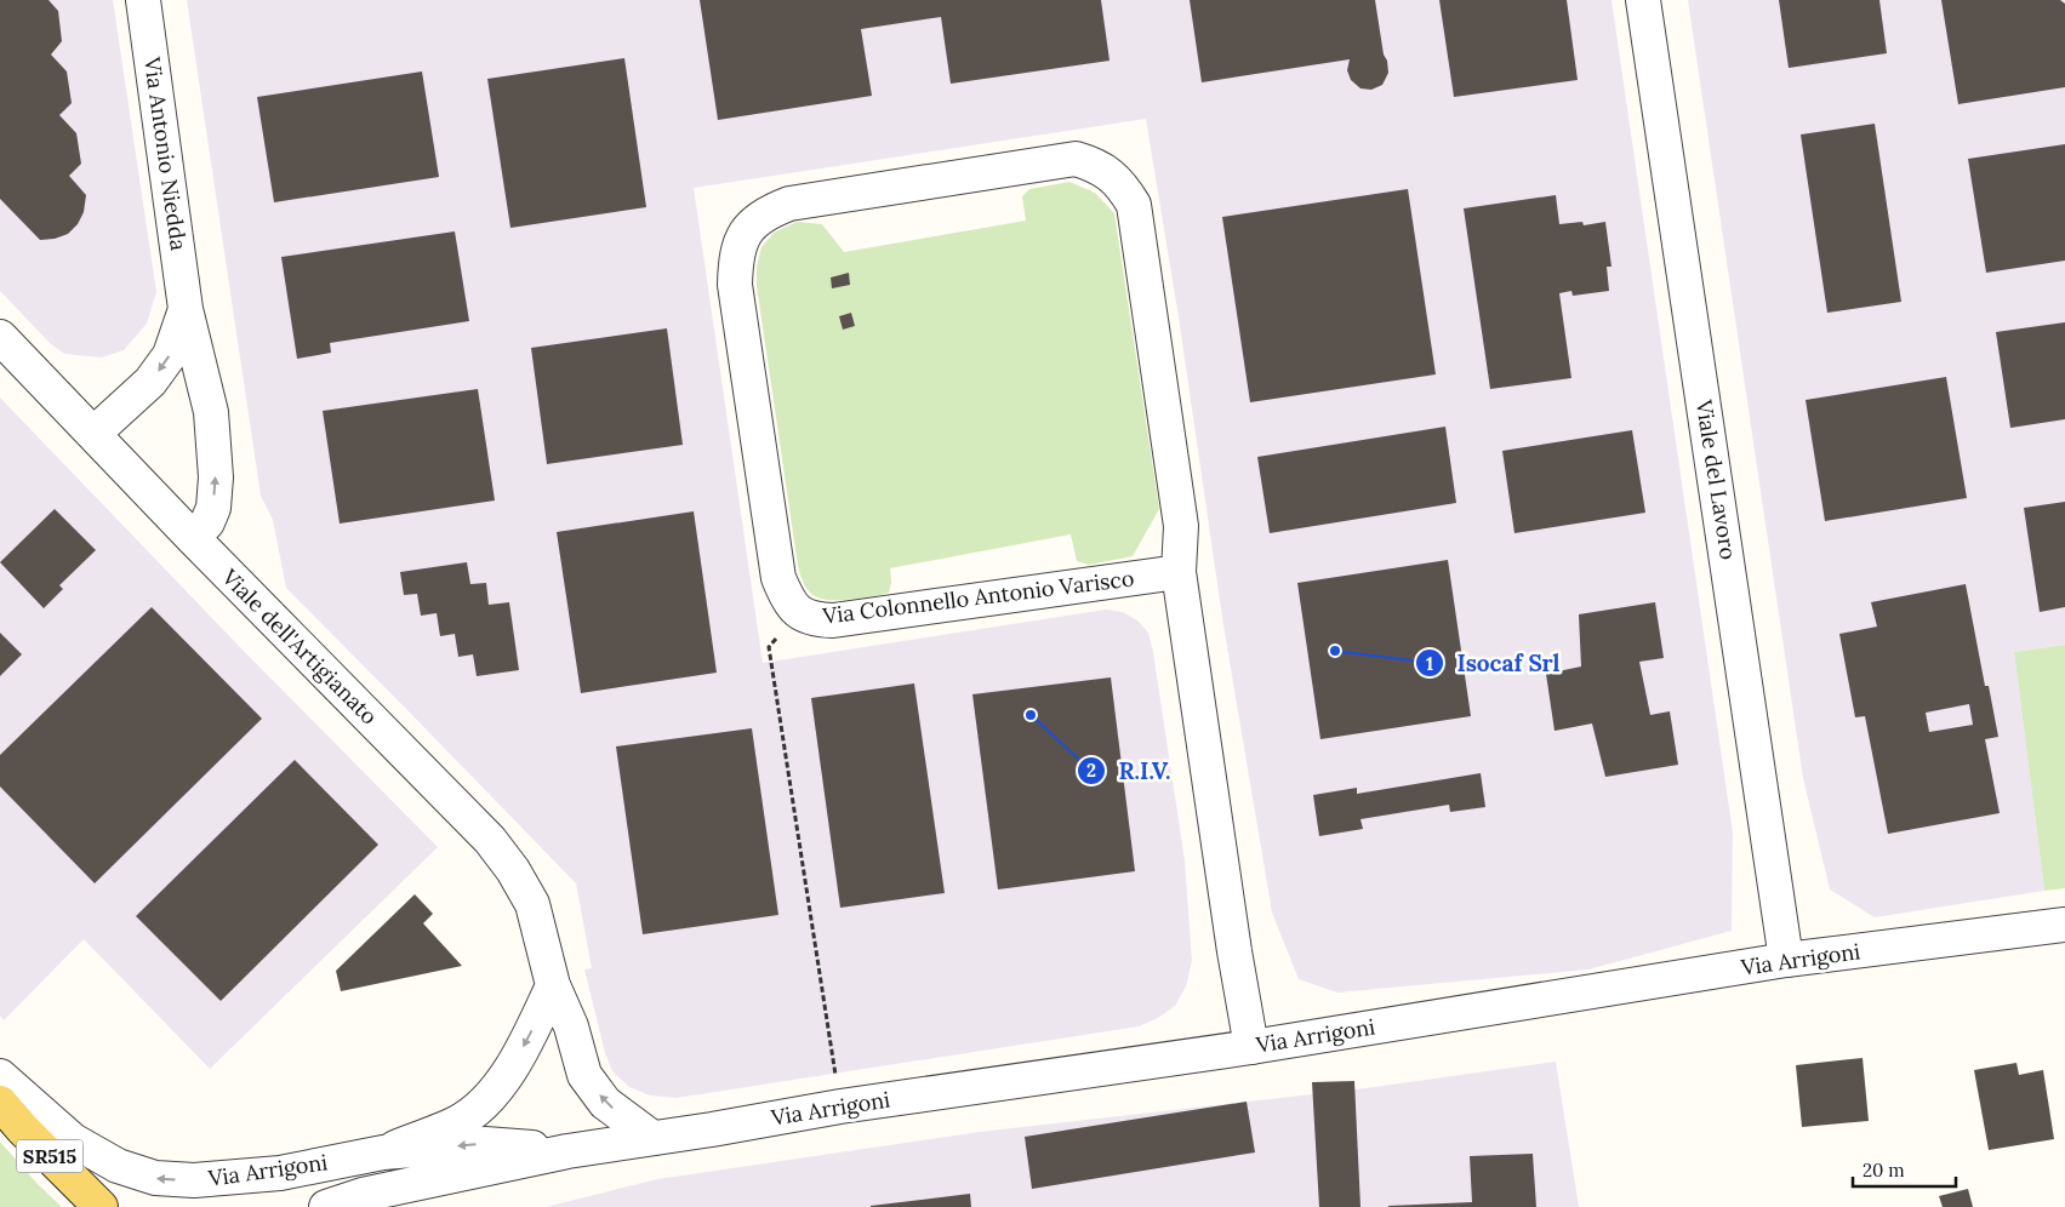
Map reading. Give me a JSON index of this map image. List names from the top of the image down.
{
  "streets": {
    "main road": ["SR515"],
    "street": [
      "Via Antonio Niedda",
      "Viale del Lavoro",
      "Via Colonnello Antonio Varisco",
      "Viale dell'Artigianato",
      "Via Arrigoni"
    ]
  },
  "crossings": [
    ["Via Antonio Niedda", "Viale dell'Artigianato"],
    ["Viale del Lavoro", "Via Arrigoni"],
    ["Via Colonnello Antonio Varisco", "Via Arrigoni"],
    ["Viale dell'Artigianato", "Via Arrigoni"]
  ],
  "places": ["Isocaf Srl", "R.I.V."],
  "scale_bar": "20 m"
}
